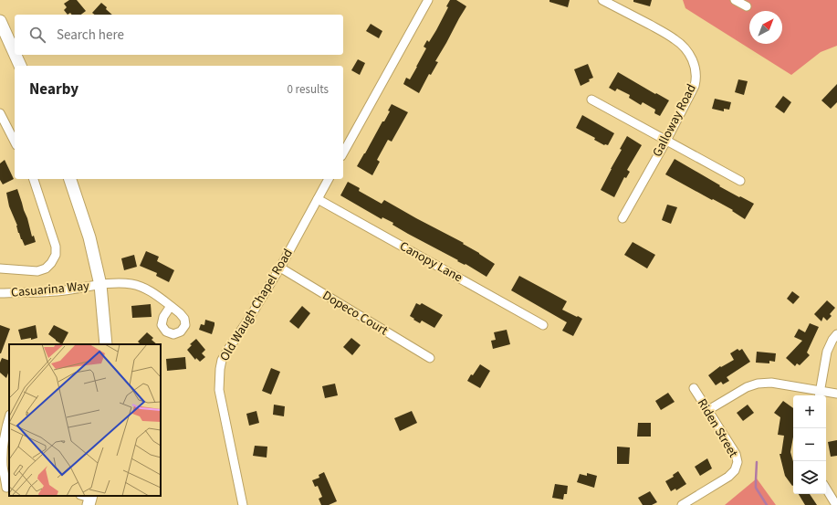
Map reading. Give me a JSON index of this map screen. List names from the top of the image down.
{
  "streets": {
    "street": [
      "Galloway Road",
      "Canopy Lane",
      "Casuarina Way",
      "Old Waugh Chapel Road",
      "Dopeco Court",
      "Riden Street"
    ]
  },
  "crossings": [
    ["Canopy Lane", "Old Waugh Chapel Road"],
    ["Old Waugh Chapel Road", "Dopeco Court"]
  ],
  "north": "top right",
  "page": {
    "search": "Search here",
    "heading": ["Nearby", "0 results"],
    "map_buttons": ["+", "−"]
  }
}
